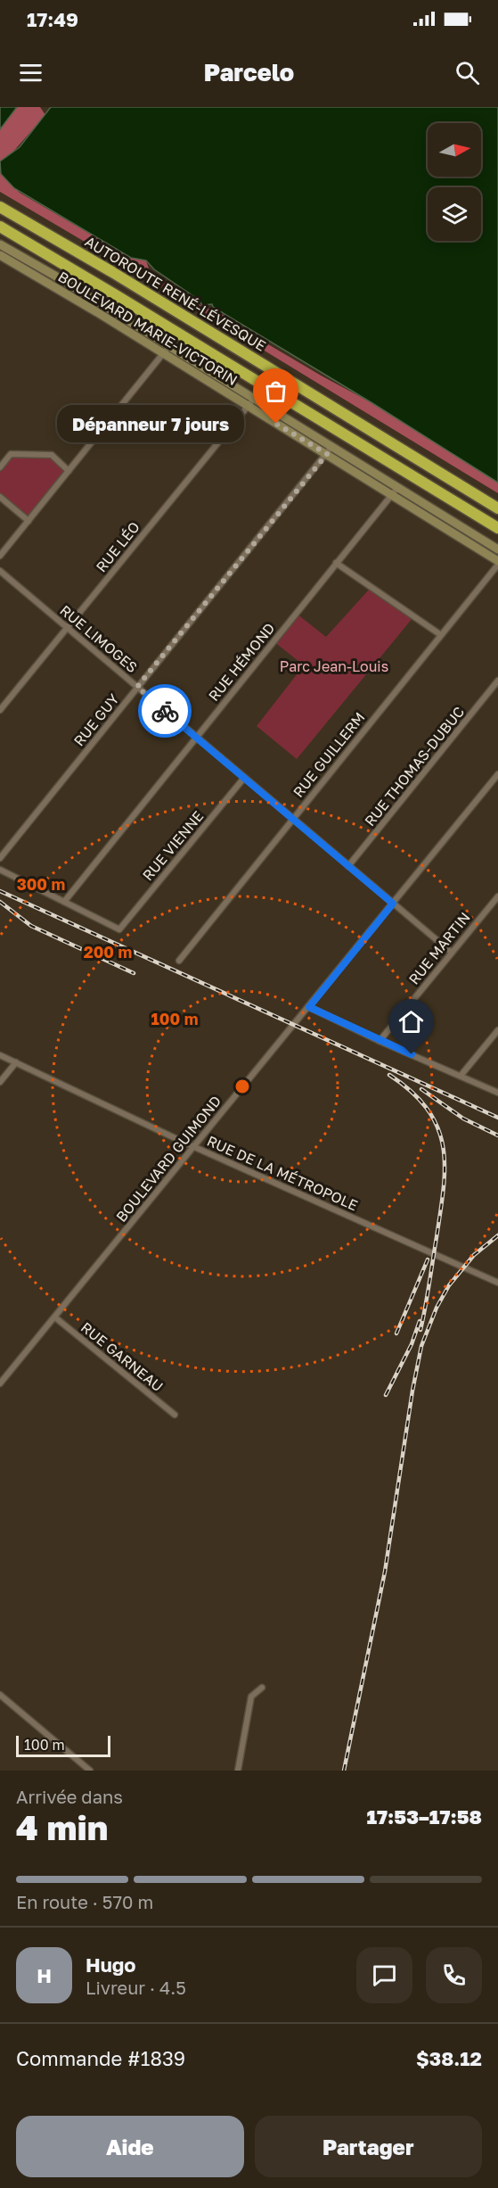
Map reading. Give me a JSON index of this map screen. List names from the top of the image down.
{
  "streets": {
    "highway": ["AUTOROUTE RENÉ-LÉVESQUE"],
    "street": [
      "BOULEVARD MARIE-VICTORIN",
      "RUE LÉO",
      "RUE LIMOGES",
      "RUE HÉMOND",
      "RUE GUY",
      "RUE GUILLERM",
      "RUE THOMAS-DUBUC",
      "RUE VIENNE",
      "RUE MARTIN",
      "BOULEVARD GUIMOND",
      "RUE DE LA MÉTROPOLE",
      "RUE GARNEAU"
    ]
  },
  "crossings": [
    ["BOULEVARD MARIE-VICTORIN", "RUE LÉO"],
    ["BOULEVARD MARIE-VICTORIN", "RUE HÉMOND"],
    ["BOULEVARD MARIE-VICTORIN", "RUE GUY"],
    ["BOULEVARD MARIE-VICTORIN", "RUE GUILLERM"],
    ["RUE LÉO", "RUE LIMOGES"],
    ["RUE LIMOGES", "RUE HÉMOND"],
    ["RUE LIMOGES", "RUE GUY"],
    ["RUE LIMOGES", "RUE GUILLERM"],
    ["RUE LIMOGES", "RUE THOMAS-DUBUC"],
    ["RUE LIMOGES", "RUE VIENNE"],
    ["RUE LIMOGES", "RUE MARTIN"],
    ["RUE LIMOGES", "BOULEVARD GUIMOND"],
    ["RUE HÉMOND", "RUE VIENNE"],
    ["BOULEVARD GUIMOND", "RUE DE LA MÉTROPOLE"],
    ["BOULEVARD GUIMOND", "RUE GARNEAU"]
  ],
  "parks": ["Parc Jean-Louis"],
  "places": ["Dépanneur 7 jours"],
  "scale_bar": "100 m",
  "north": "right",
  "page": {
    "status": "17:49",
    "header": "Parcelo",
    "bubble": "Dépanneur 7 jours",
    "scale": "100 m",
    "heading": ["4 min", "Arrivée dans", "17:53–17:58"],
    "panel": [
      "Hugo",
      "Livreur · 4.5",
      "Commande #1839",
      "$38.12"
    ],
    "bar": "En route · 570 m",
    "round": "H",
    "buttons": ["Aide", "Partager"]
  },
  "rings": ["300 m", "200 m", "100 m"]
}
